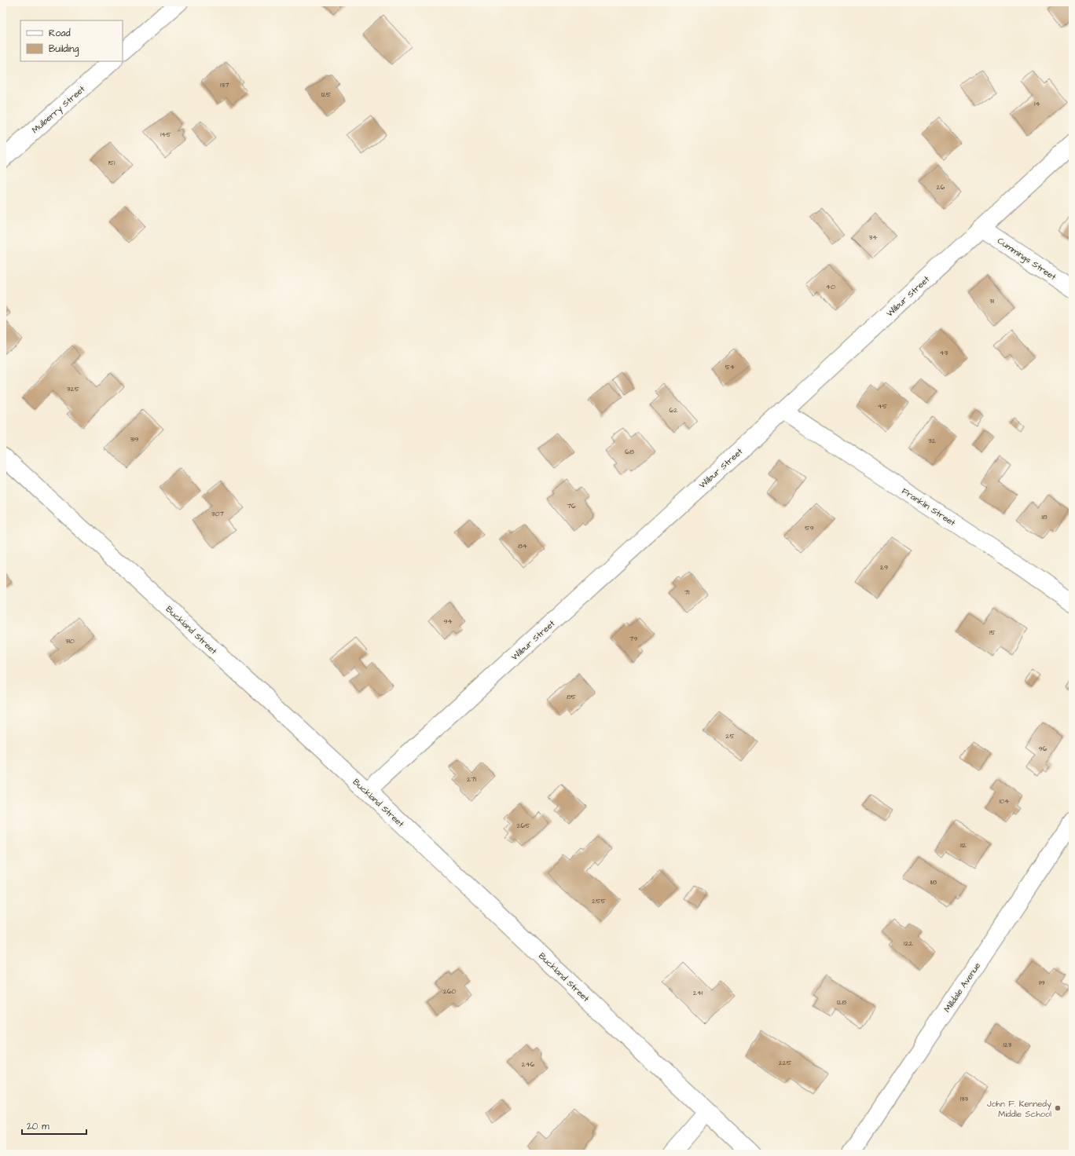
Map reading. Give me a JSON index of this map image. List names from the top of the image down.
{
  "streets": {
    "street": [
      "Mulberry Street",
      "Cummings Street",
      "Wilbur Street",
      "Franklin Street",
      "Buckland Street",
      "Milldale Avenue"
    ]
  },
  "crossings": [
    ["Cummings Street", "Wilbur Street"],
    ["Wilbur Street", "Franklin Street"],
    ["Wilbur Street", "Buckland Street"]
  ],
  "places": ["John F. Kennedy Middle School"],
  "house_numbers": [
    "137",
    "125",
    "14",
    "145",
    "151",
    "26",
    "34",
    "40",
    "31",
    "43",
    "54",
    "325",
    "45",
    "62",
    "319",
    "32",
    "68",
    "76",
    "307",
    "18",
    "59",
    "84",
    "29",
    "71",
    "94",
    "15",
    "79",
    "310",
    "85",
    "25",
    "96",
    "271",
    "104",
    "265",
    "112",
    "118",
    "255",
    "122",
    "119",
    "260",
    "241",
    "128",
    "123",
    "225",
    "246",
    "133"
  ],
  "legend": ["Road", "Building"],
  "scale_bar": "20 m"
}
